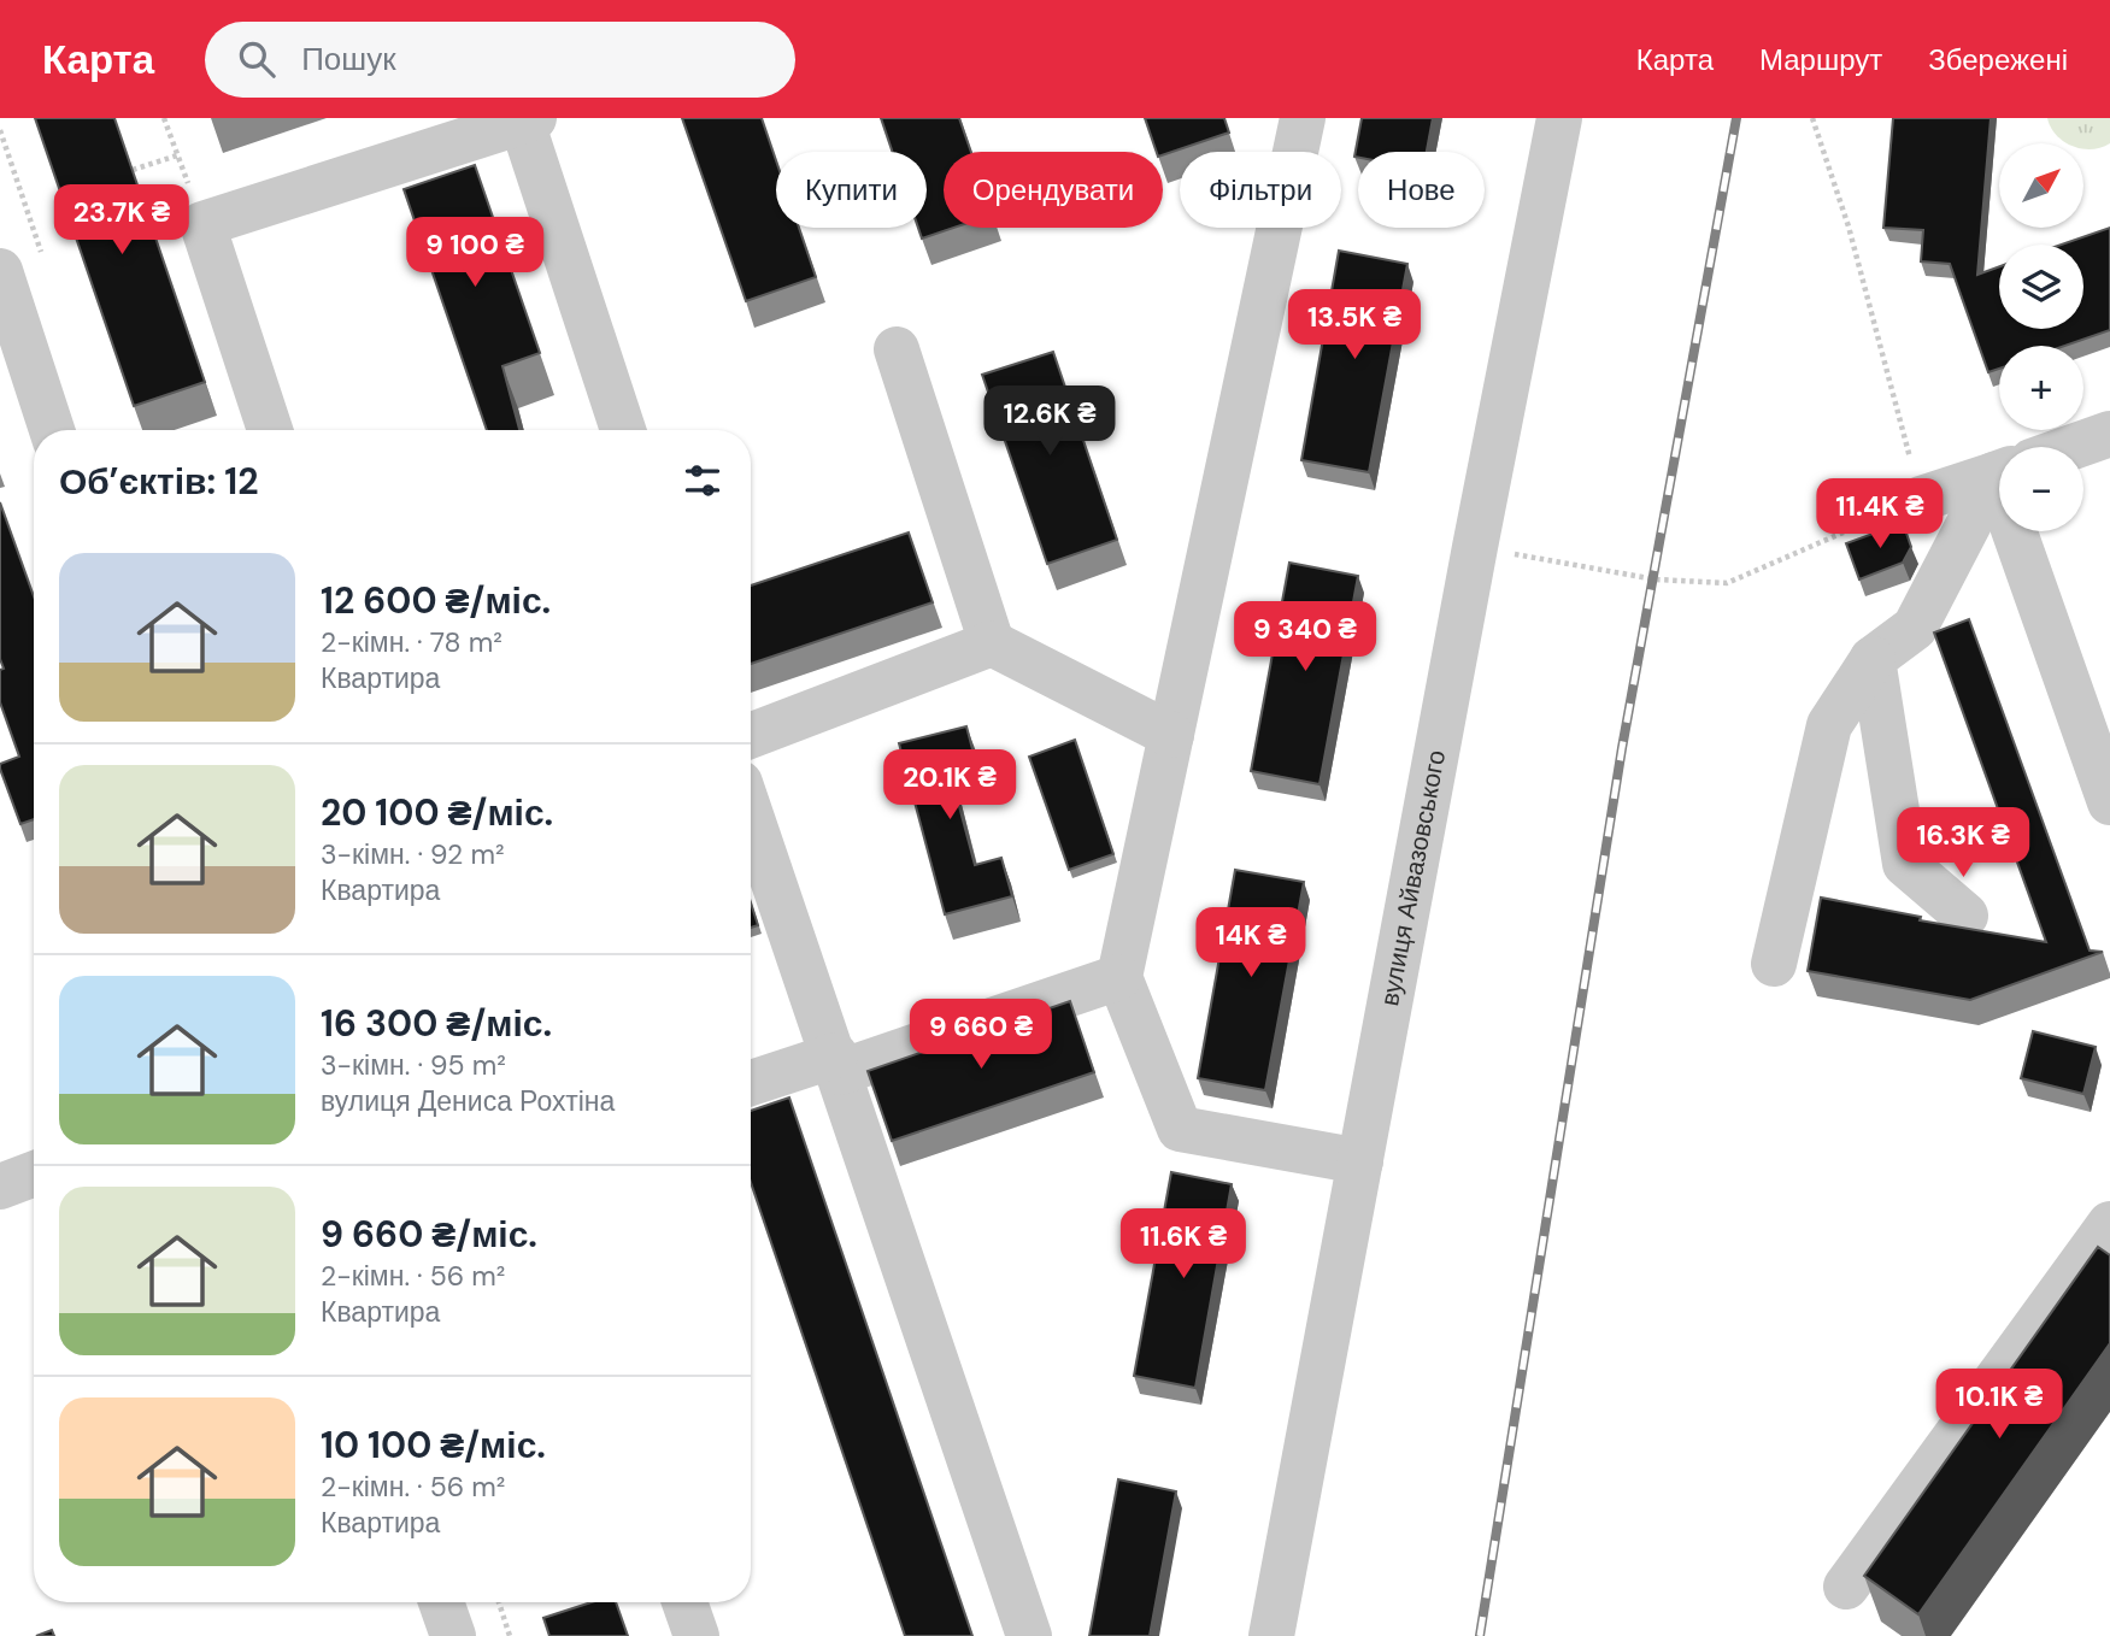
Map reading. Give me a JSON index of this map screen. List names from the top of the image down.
{
  "streets": {
    "street": ["вулиця Айвазовського"]
  },
  "north": "top right",
  "page": {
    "header": "Карта",
    "search": "Пошук",
    "nav": ["Карта", "Маршрут", "Збережені"],
    "map_buttons": ["+", "−"],
    "chip": [
      "Купити",
      "Орендувати",
      "Фільтри",
      "Нове"
    ],
    "price": [
      "23.7K ₴",
      "9 100 ₴",
      "13.5K ₴",
      "12.6K ₴",
      "11.4K ₴",
      "9 340 ₴",
      "20.1K ₴",
      "16.3K ₴",
      "14K ₴",
      "9 660 ₴",
      "11.6K ₴",
      "10.1K ₴"
    ],
    "heading": "Об’єктів: 12",
    "list": [
      {
        "name": "12 600 ₴/міс.",
        "note": "2-кімн. · 78 m² · Квартира"
      },
      {
        "name": "20 100 ₴/міс.",
        "note": "3-кімн. · 92 m² · Квартира"
      },
      {
        "name": "16 300 ₴/міс.",
        "note": "3-кімн. · 95 m² · вулиця Дениса Рохтіна"
      },
      {
        "name": "9 660 ₴/міс.",
        "note": "2-кімн. · 56 m² · Квартира"
      },
      {
        "name": "10 100 ₴/міс.",
        "note": "2-кімн. · 56 m² · Квартира"
      }
    ]
  }
}
